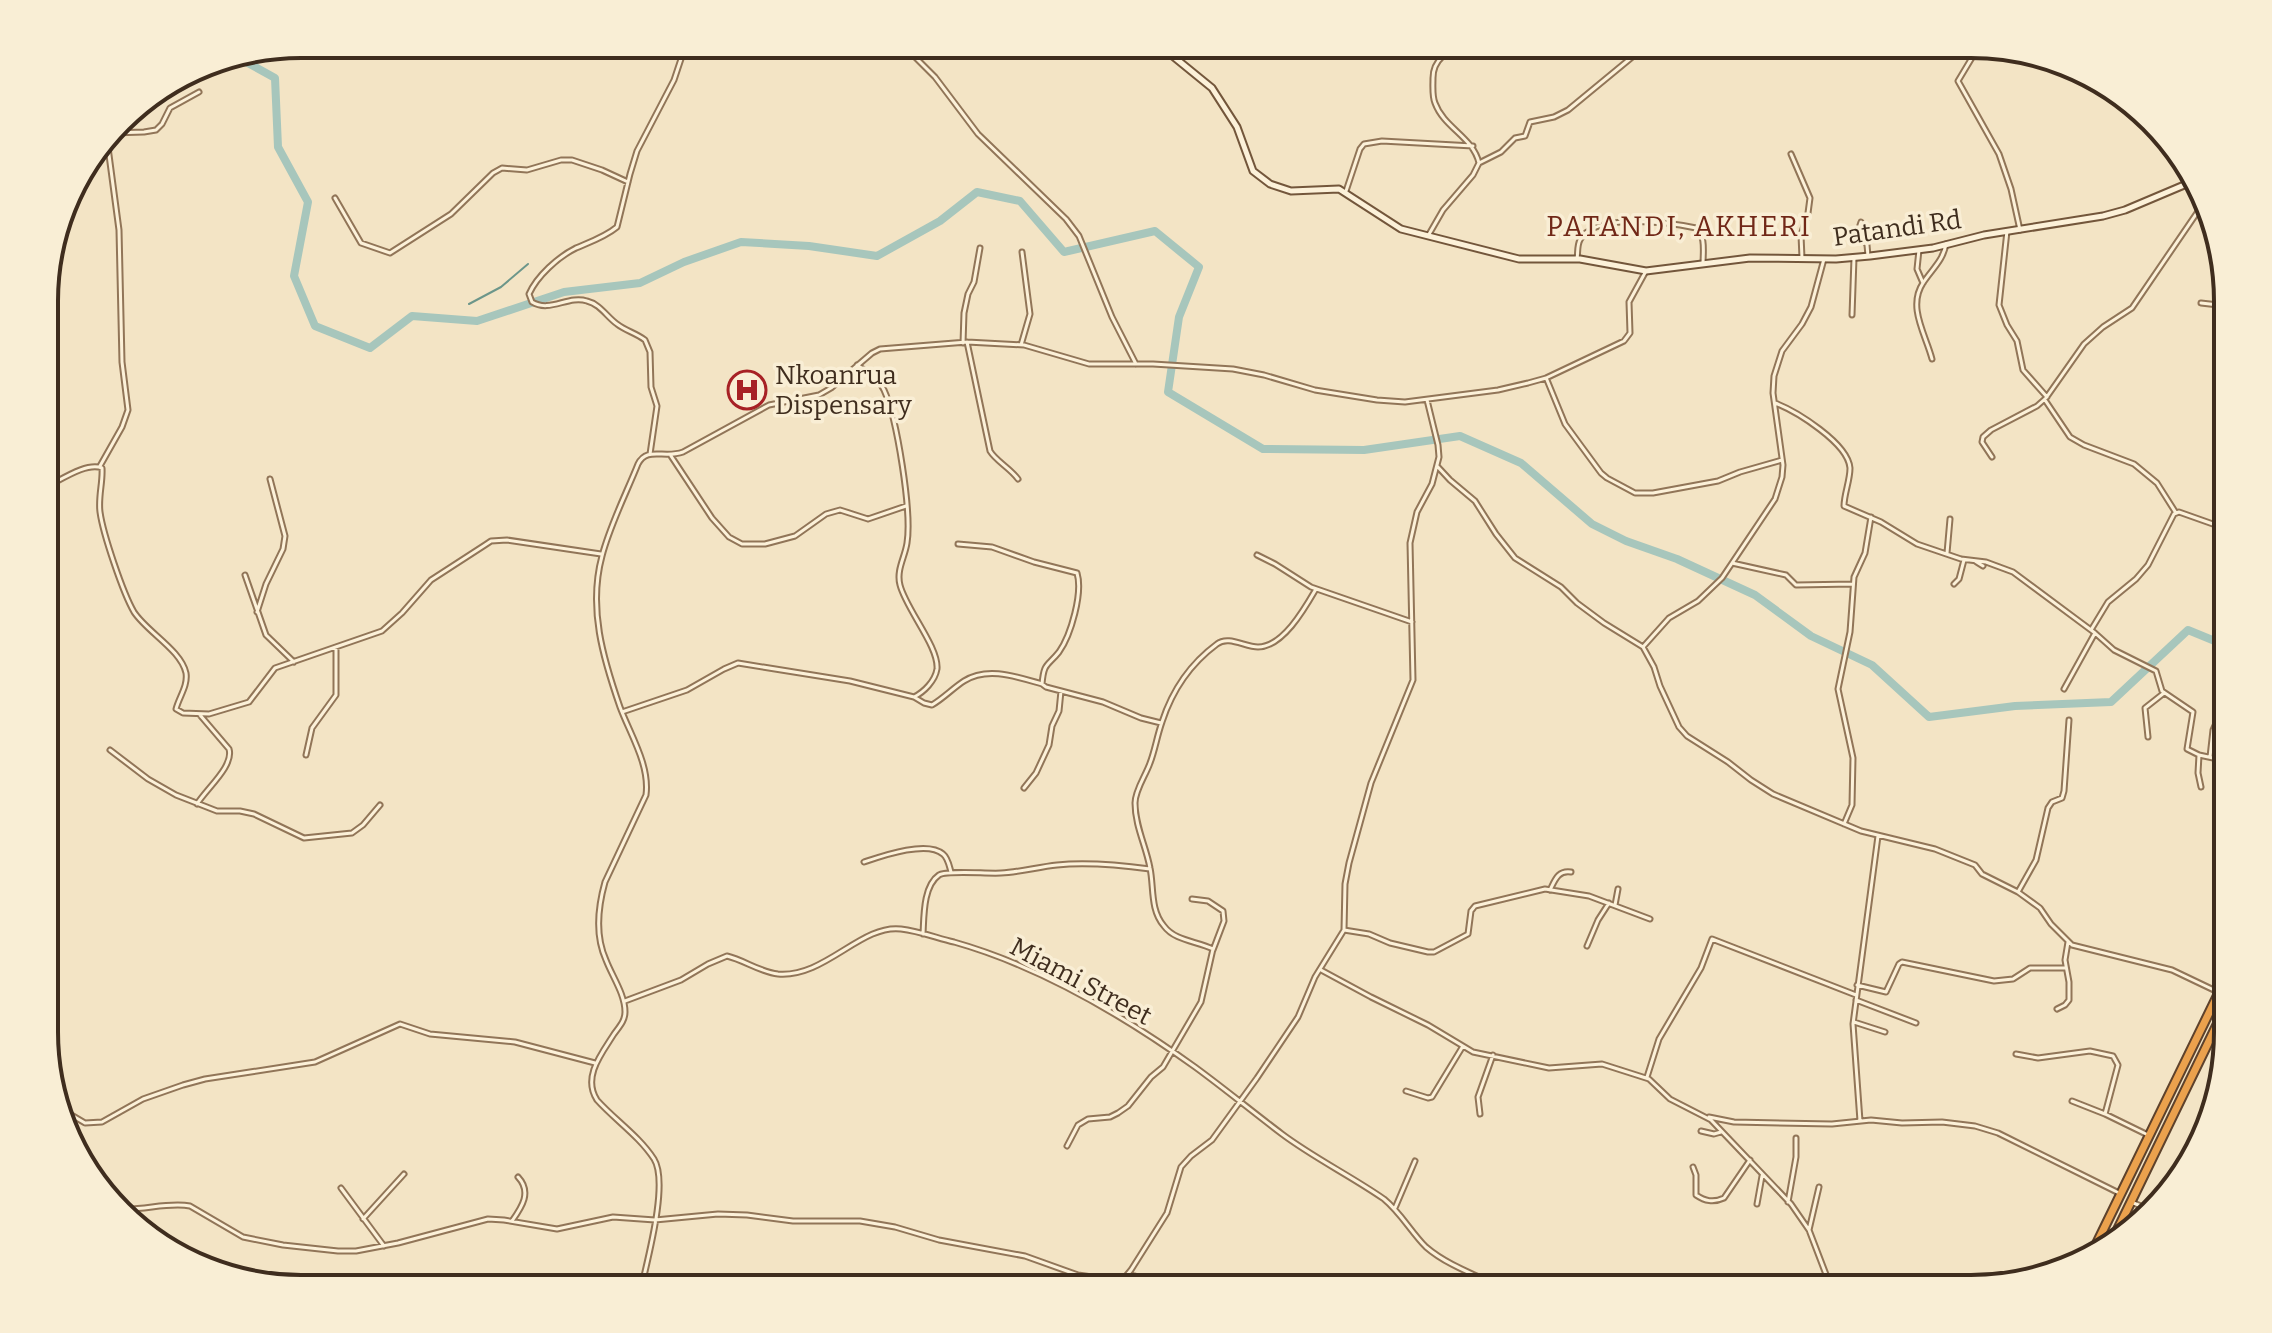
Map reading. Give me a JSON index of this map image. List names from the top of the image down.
{
  "streets": {
    "street": ["Patandi Rd", "Miami Street"]
  },
  "districts": ["PATANDI, AKHERI"],
  "places": {
    "hospital": ["Nkoanrua Dispensary"]
  }
}
